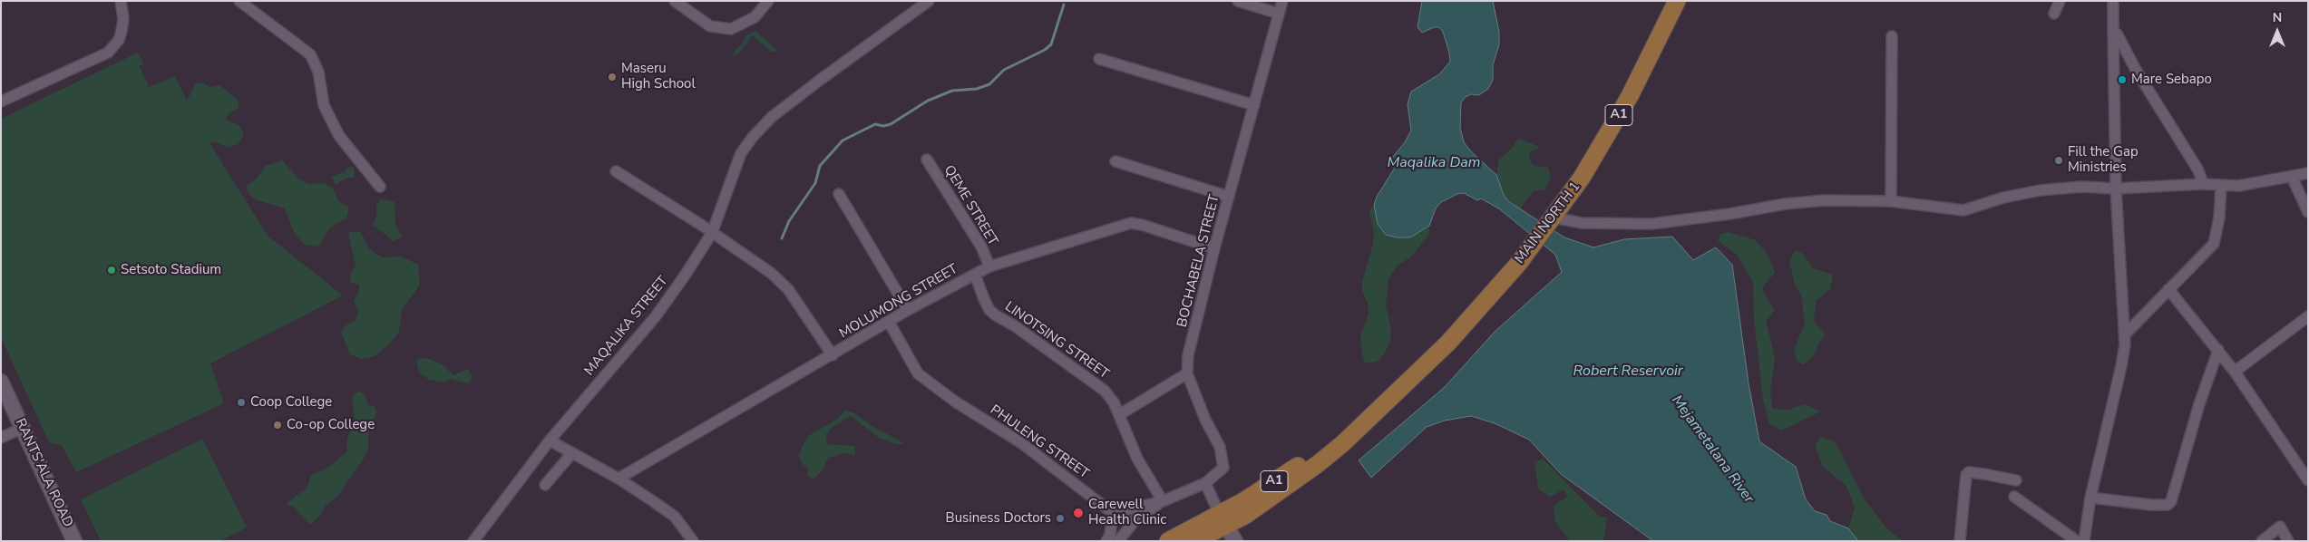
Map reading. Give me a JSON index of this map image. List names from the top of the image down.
{
  "streets": {
    "main road": ["A1", "MAIN NORTH 1"],
    "street": [
      "QEME STREET",
      "BOCHABELA STREET",
      "MOLUMONG STREET",
      "MAQALIKA STREET",
      "LINOTSING STREET",
      "PHULENG STREET",
      "RANTS'ALA ROAD"
    ]
  },
  "crossings": [
    ["QEME STREET", "MOLUMONG STREET"],
    ["BOCHABELA STREET", "MOLUMONG STREET"],
    ["MOLUMONG STREET", "LINOTSING STREET"],
    ["MOLUMONG STREET", "PHULENG STREET"]
  ],
  "water": ["Maqalika Dam", "Robert Reservoir", "Mejametalana River"],
  "places": [
    "Maseru High School",
    "Mare Sebapo",
    "Fill the Gap Ministries",
    "Setsoto Stadium",
    "Coop College",
    "Co-op College",
    "Carewell Health Clinic",
    "Business Doctors"
  ],
  "north": "top"
}
